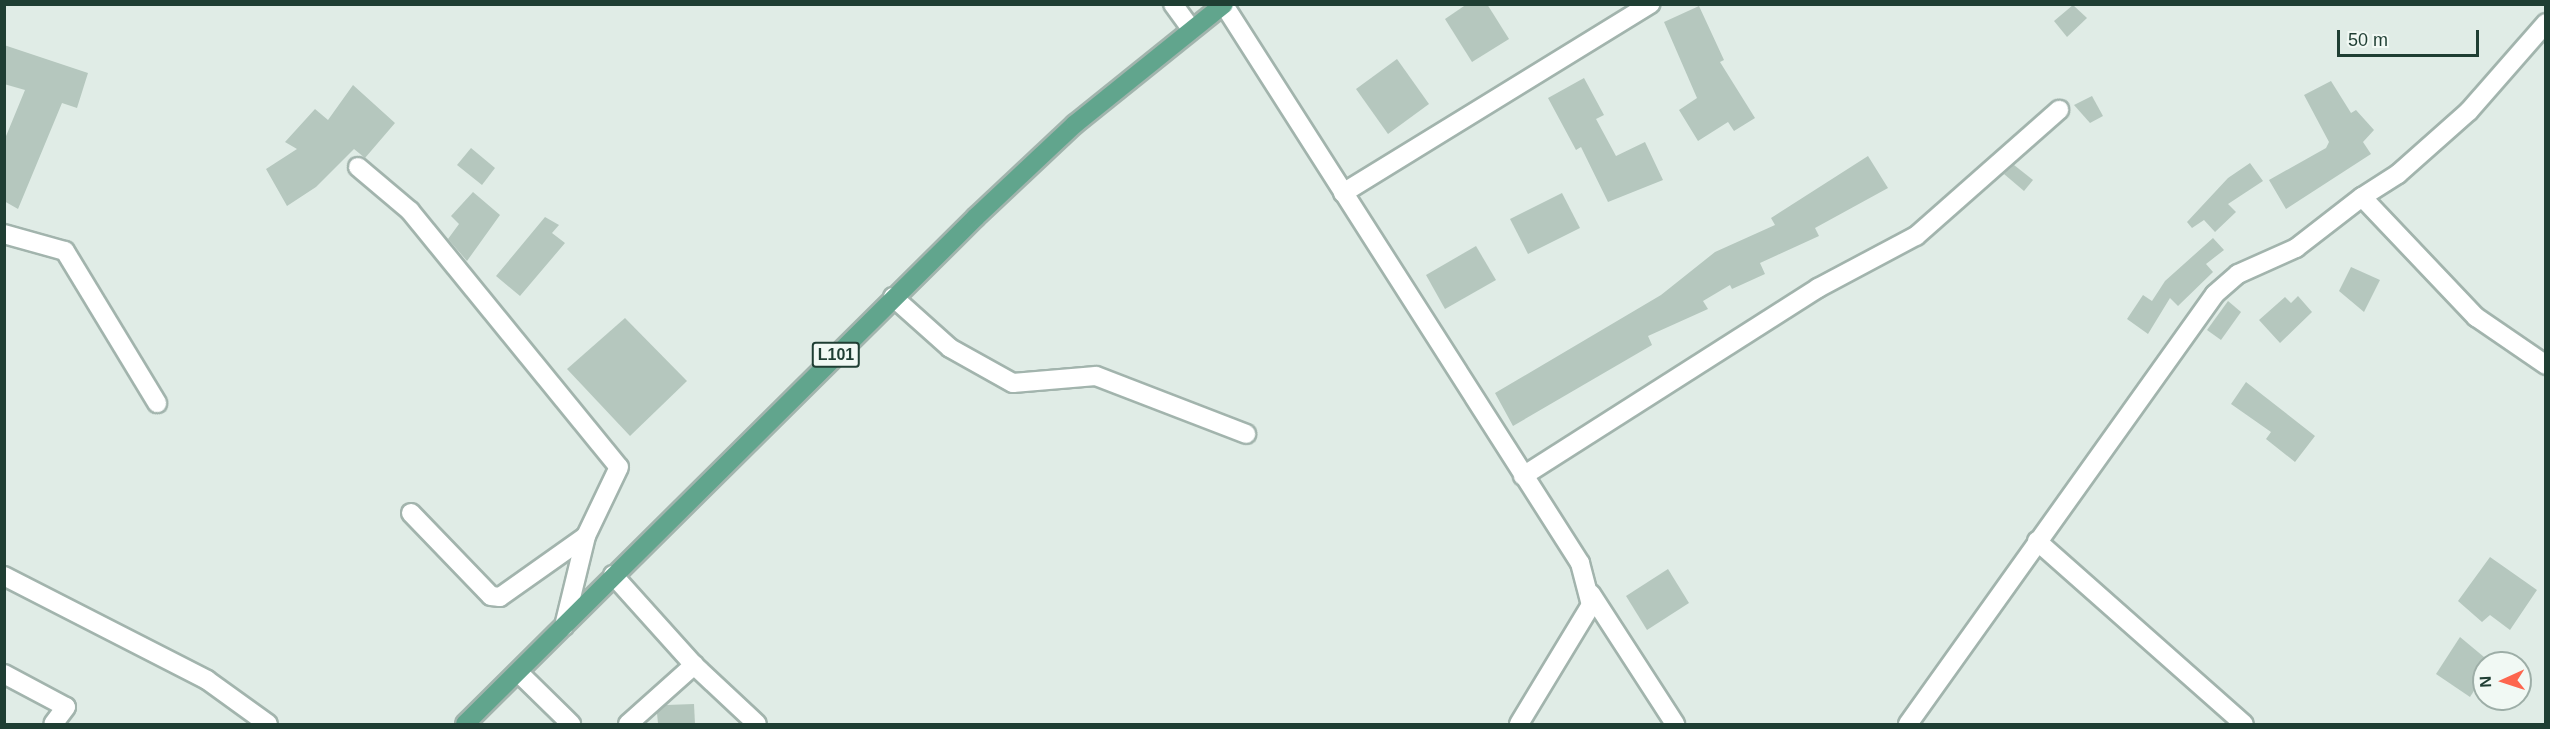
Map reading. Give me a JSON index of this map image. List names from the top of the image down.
{
  "streets": {
    "main road": ["L101"]
  },
  "scale_bar": "50 m",
  "north": "left"
}
